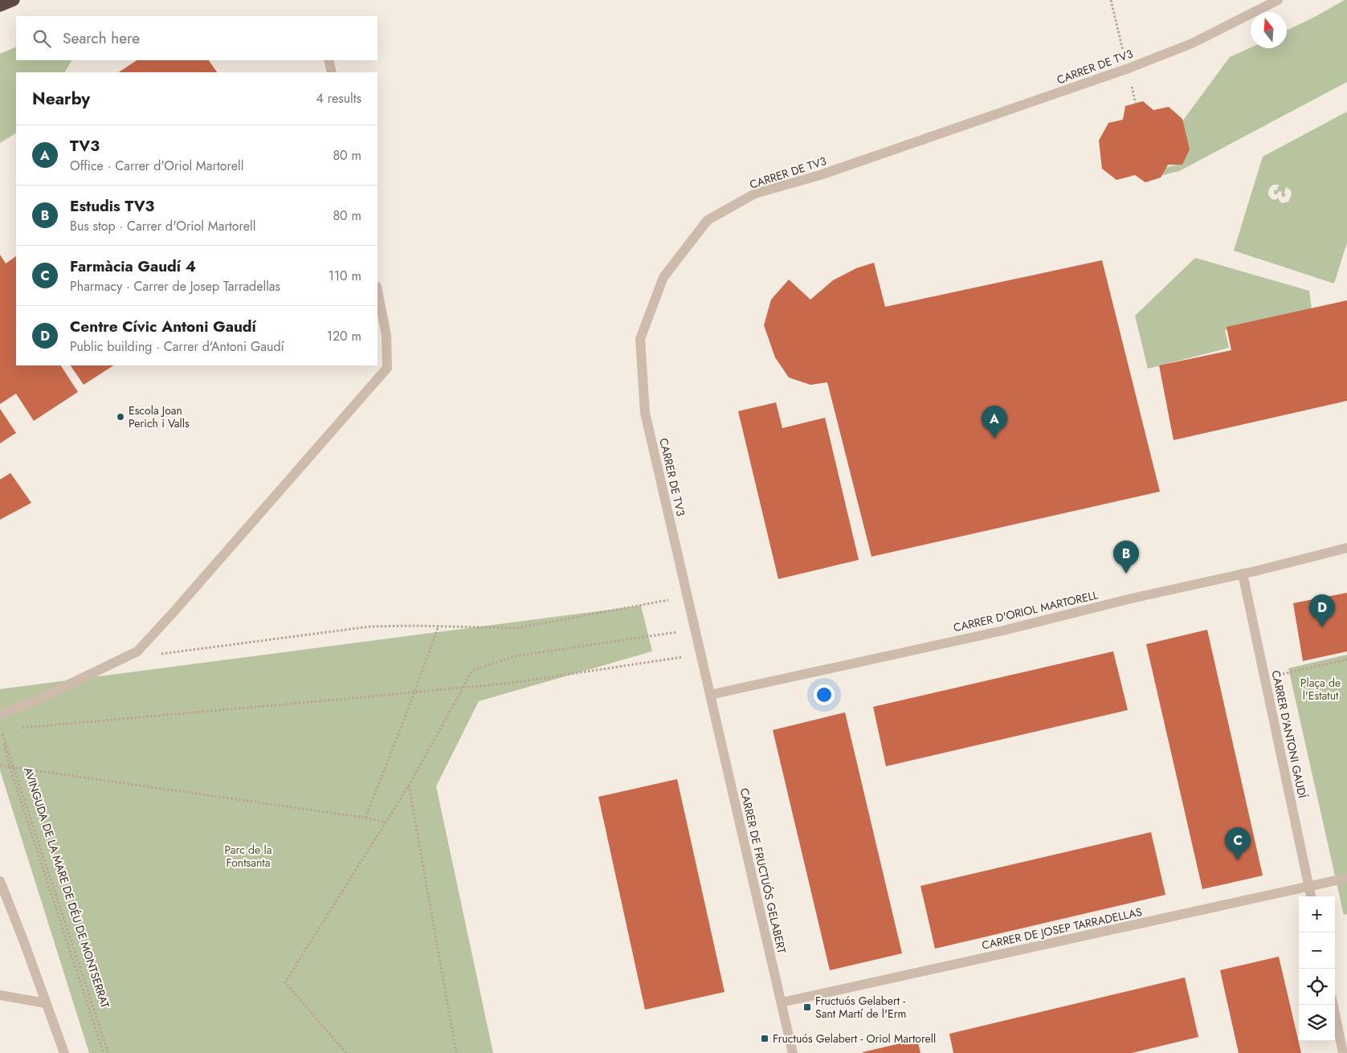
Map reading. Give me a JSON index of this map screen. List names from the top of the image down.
{
  "streets": {
    "street": [
      "CARRER DE TV3",
      "CARRER D'ORIOL MARTORELL",
      "CARRER D'ANTONI GAUDÍ",
      "CARRER DE FRUCTUÓS GELABERT",
      "CARRER DE JOSEP TARRADELLAS"
    ],
    "path": ["AVINGUDA DE LA MARE DE DÉU DE MONTSERRAT"]
  },
  "crossings": [
    ["CARRER DE TV3", "CARRER D'ORIOL MARTORELL"],
    ["CARRER DE TV3", "CARRER DE FRUCTUÓS GELABERT"],
    ["CARRER D'ORIOL MARTORELL", "CARRER D'ANTONI GAUDÍ"],
    ["CARRER D'ORIOL MARTORELL", "CARRER DE FRUCTUÓS GELABERT"],
    ["CARRER D'ANTONI GAUDÍ", "CARRER DE JOSEP TARRADELLAS"],
    ["CARRER DE FRUCTUÓS GELABERT", "CARRER DE JOSEP TARRADELLAS"]
  ],
  "parks": ["Plaça de l'Estatut", "Parc de la Fontsanta"],
  "places": {
    "other": ["Escola Joan Perich i Valls"],
    "transit": ["Fructuós Gelabert - Sant Martí de l'Erm", "Fructuós Gelabert - Oriol Martorell"]
  },
  "north": "top",
  "page": {
    "search": "Search here",
    "heading": ["Nearby", "4 results"],
    "list": [
      {
        "mark": "A",
        "name": "TV3",
        "note": "Office · Carrer d'Oriol Martorell",
        "value": "80 m"
      },
      {
        "mark": "B",
        "name": "Estudis TV3",
        "note": "Bus stop · Carrer d'Oriol Martorell",
        "value": "80 m"
      },
      {
        "mark": "C",
        "name": "Farmàcia Gaudí 4",
        "note": "Pharmacy · Carrer de Josep Tarradellas",
        "value": "110 m"
      },
      {
        "mark": "D",
        "name": "Centre Cívic Antoni Gaudí",
        "note": "Public building · Carrer d'Antoni Gaudí",
        "value": "120 m"
      }
    ],
    "pins": [
      "A",
      "B",
      "D",
      "C"
    ],
    "map_buttons": ["+", "−"]
  }
}
